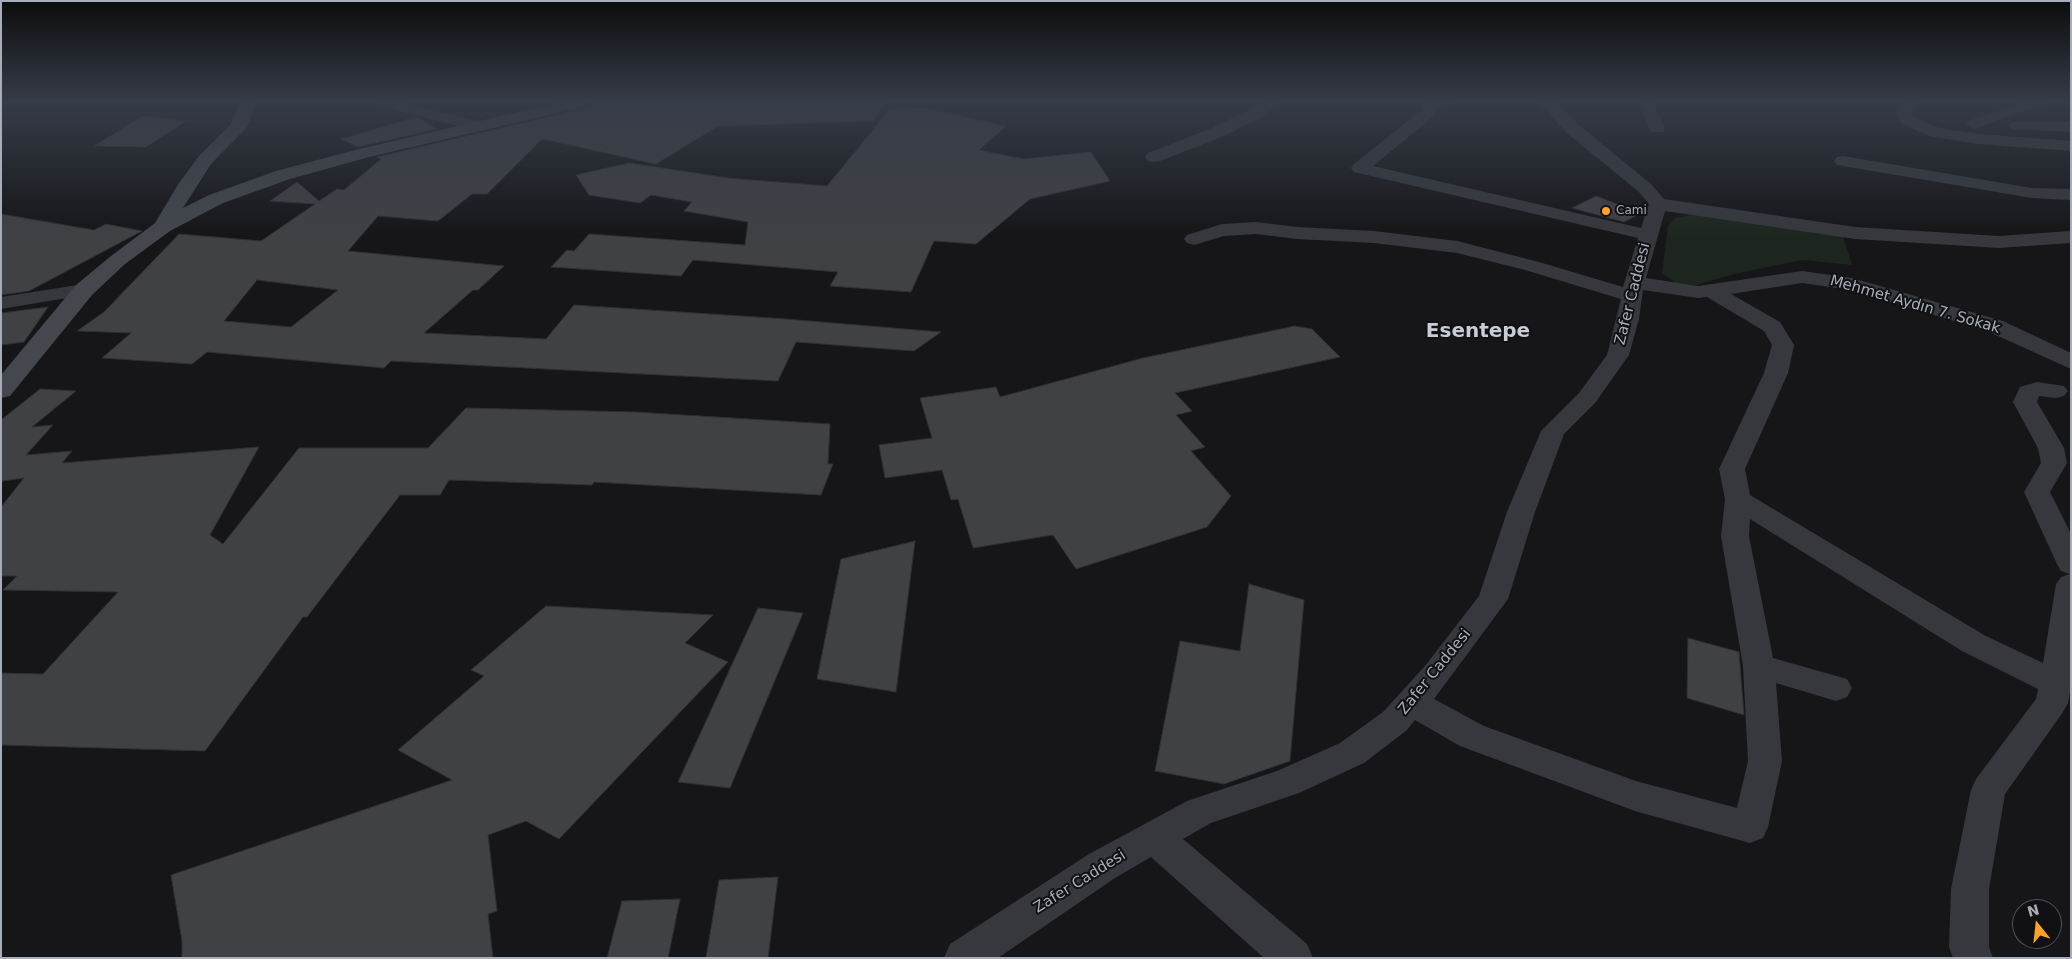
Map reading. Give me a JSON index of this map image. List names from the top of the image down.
{
  "streets": {
    "street": ["Zafer Caddesi", "Mehmet Aydın 7. Sokak"]
  },
  "crossings": [
    ["Zafer Caddesi", "Mehmet Aydın 7. Sokak"]
  ],
  "districts": ["Esentepe"],
  "places": ["Cami"],
  "north": "top"
}
